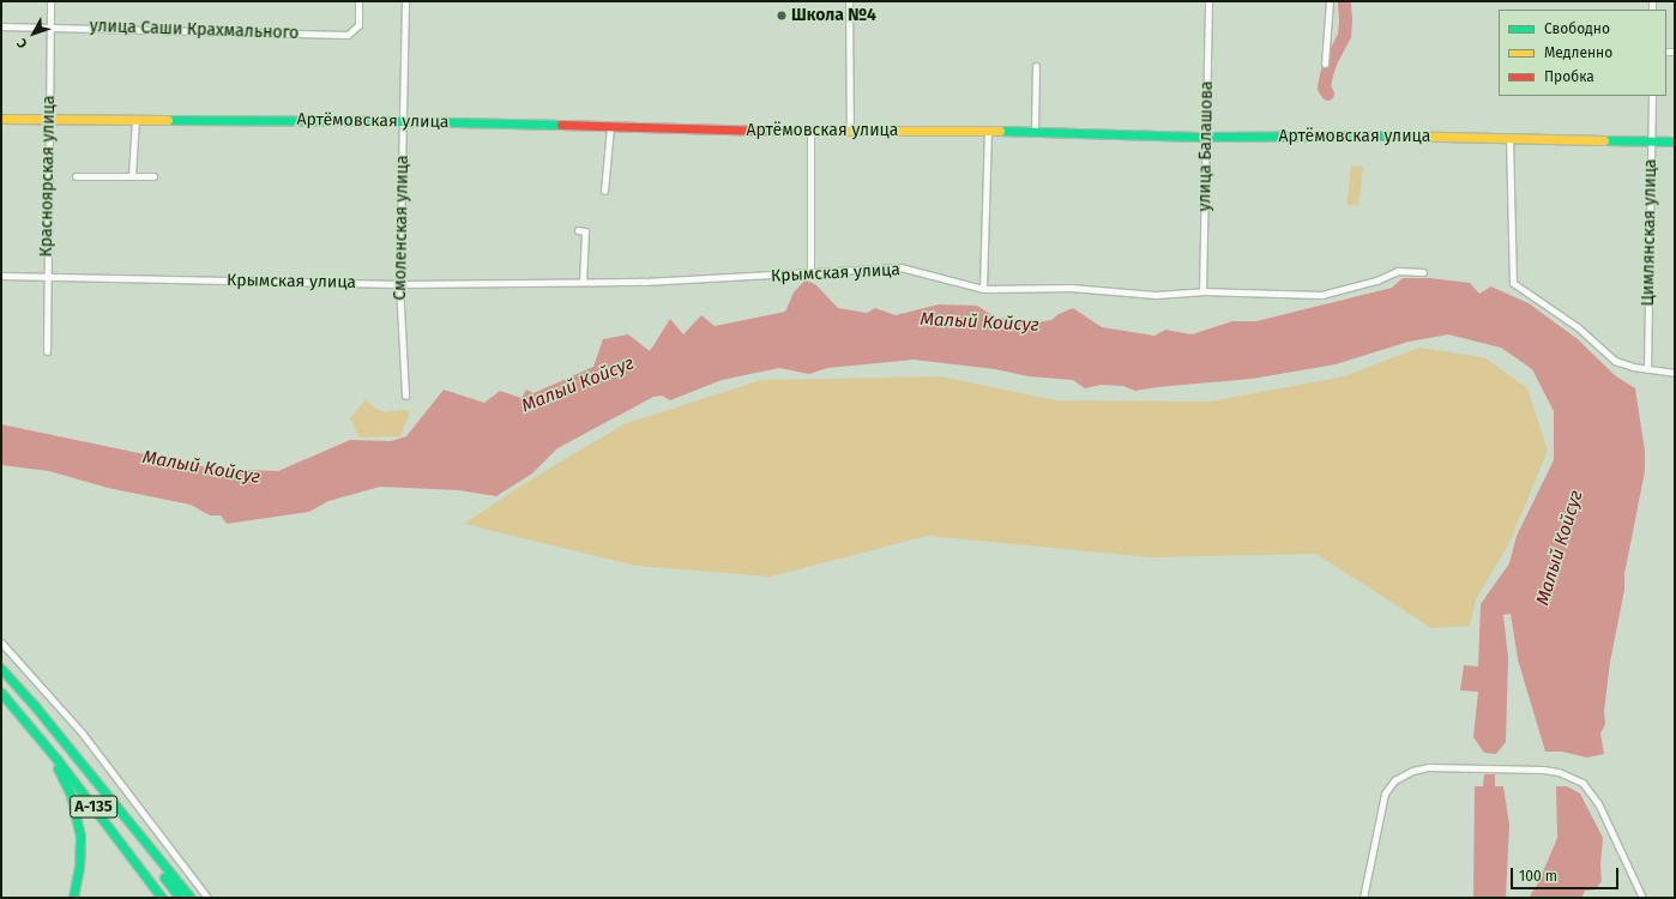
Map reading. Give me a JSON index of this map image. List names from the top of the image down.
{
  "streets": {
    "main road": ["Артёмовская улица", "А-135"],
    "street": [
      "улица Саши Крахмального",
      "улица Балашова",
      "Красноярская улица",
      "Смоленская улица",
      "Цимлянская улица",
      "Крымская улица"
    ]
  },
  "crossings": [
    ["улица Саши Крахмального", "Красноярская улица"],
    ["Артёмовская улица", "улица Балашова"],
    ["Артёмовская улица", "Красноярская улица"],
    ["Артёмовская улица", "Смоленская улица"],
    ["Артёмовская улица", "Цимлянская улица"],
    ["улица Балашова", "Крымская улица"],
    ["Красноярская улица", "Крымская улица"],
    ["Смоленская улица", "Крымская улица"]
  ],
  "water": ["Малый Койсуг"],
  "places": ["Школа №4"],
  "legend": ["Свободно", "Медленно", "Пробка"],
  "scale_bar": "100 m",
  "north": "bottom left"
}
